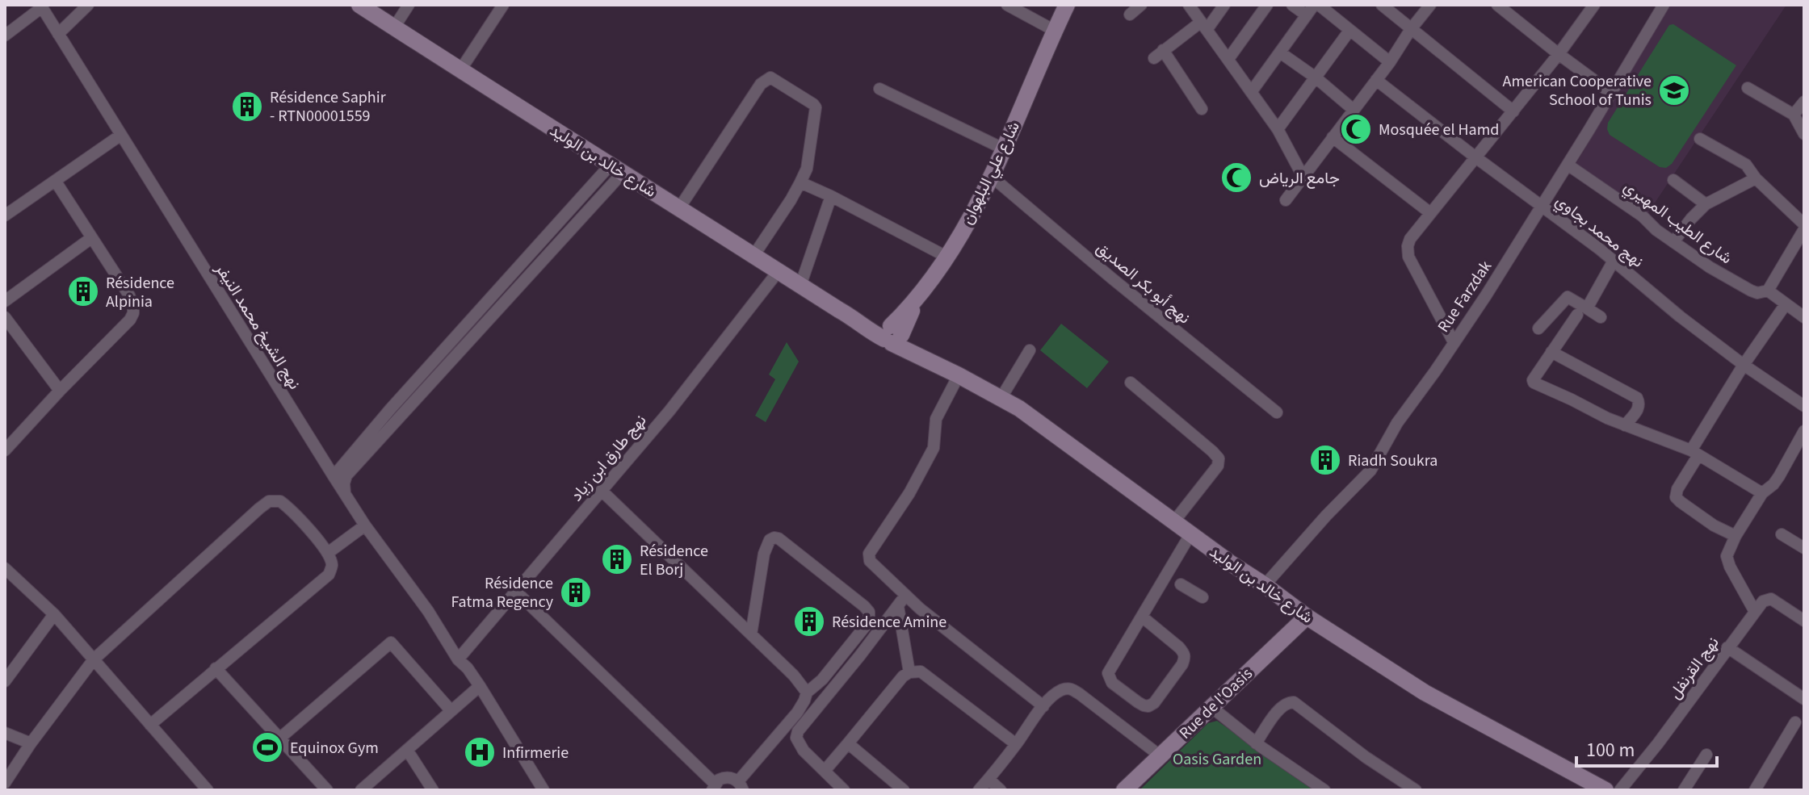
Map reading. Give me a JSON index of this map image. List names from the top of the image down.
{
  "streets": {
    "street": [
      "شارع خالد بن الوليد",
      "شارع علي البلهوان",
      "شارع الطيب المهيري",
      "نهج محمد بجاوي",
      "نهج أبو بكر الصديق",
      "Rue Farzdak",
      "نهج الشيخ محمد النيفر",
      "نهج طارق ابن زياد",
      "نهج القرنفل",
      "Rue de l'Oasis"
    ]
  },
  "crossings": [
    ["شارع خالد بن الوليد", "شارع علي البلهوان"],
    ["شارع خالد بن الوليد", "Rue Farzdak"],
    ["شارع خالد بن الوليد", "نهج طارق ابن زياد"],
    ["شارع خالد بن الوليد", "Rue de l'Oasis"],
    ["شارع علي البلهوان", "نهج أبو بكر الصديق"],
    ["شارع الطيب المهيري", "Rue Farzdak"],
    ["نهج محمد بجاوي", "Rue Farzdak"],
    ["نهج الشيخ محمد النيفر", "نهج طارق ابن زياد"]
  ],
  "parks": ["Oasis Garden"],
  "places": {
    "school or university": ["American Cooperative School of Tunis"],
    "building": [
      "Résidence Saphir - RTN00001559",
      "Résidence Alpinia",
      "Riadh Soukra",
      "Résidence El Borj",
      "Résidence Fatma Regency",
      "Résidence Amine"
    ],
    "mosque": ["Mosquée el Hamd", "جامع الرياض"],
    "sports": ["Equinox Gym"],
    "hospital": ["Infirmerie"]
  },
  "scale_bar": "100 m"
}
